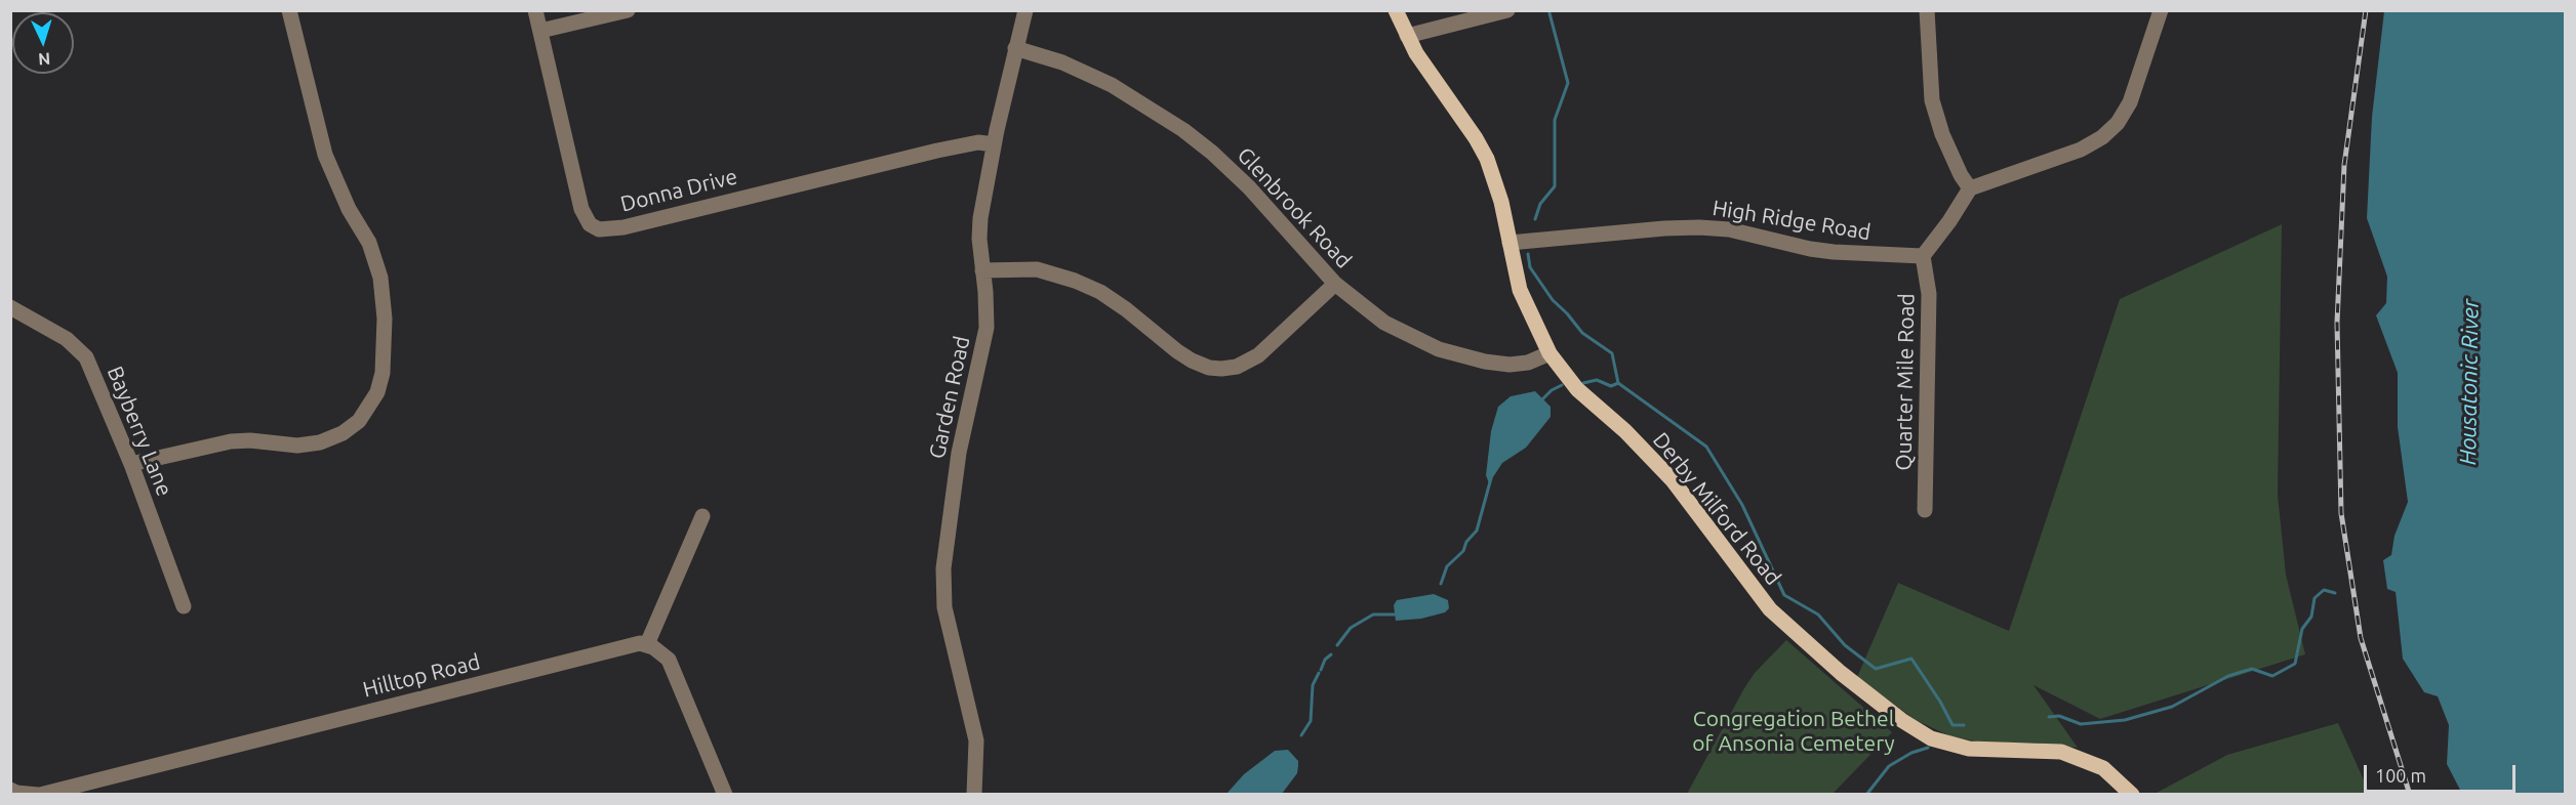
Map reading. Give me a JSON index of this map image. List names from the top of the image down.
{
  "streets": {
    "main road": ["Derby Milford Road"],
    "street": [
      "Donna Drive",
      "Glenbrook Road",
      "High Ridge Road",
      "Quarter Mile Road",
      "Garden Road",
      "Bayberry Lane",
      "Hilltop Road"
    ]
  },
  "crossings": [
    ["Donna Drive", "Garden Road"],
    ["Glenbrook Road", "Garden Road"],
    ["Glenbrook Road", "Derby Milford Road"],
    ["High Ridge Road", "Quarter Mile Road"],
    ["High Ridge Road", "Derby Milford Road"]
  ],
  "water": ["Housatonic River"],
  "parks": ["Congregation Bethel of Ansonia Cemetery"],
  "scale_bar": "100 m",
  "north": "bottom"
}
